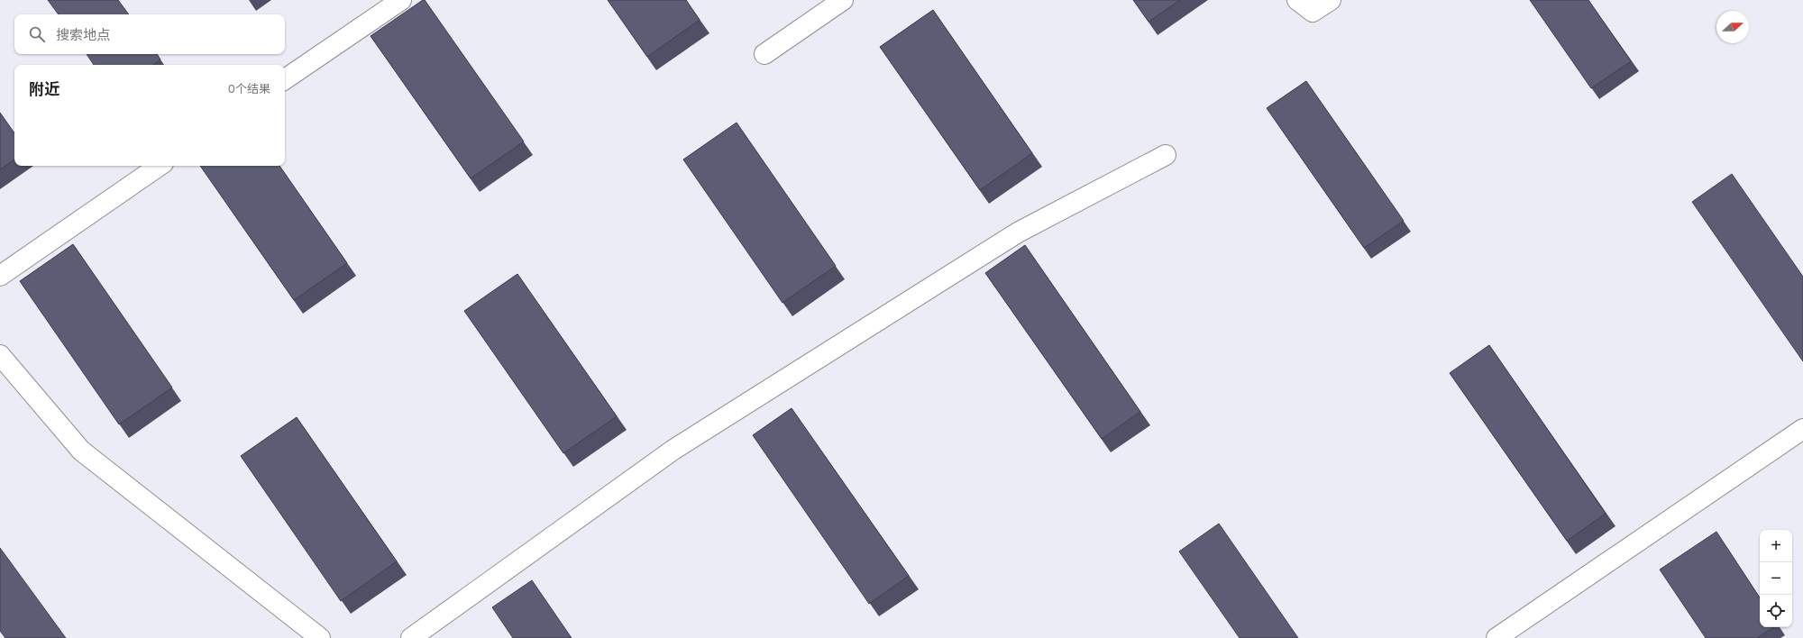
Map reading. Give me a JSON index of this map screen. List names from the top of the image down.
{
  "north": "right",
  "page": {
    "search": "搜索地点",
    "heading": ["附近", "0个结果"],
    "map_buttons": ["+", "−"]
  }
}
